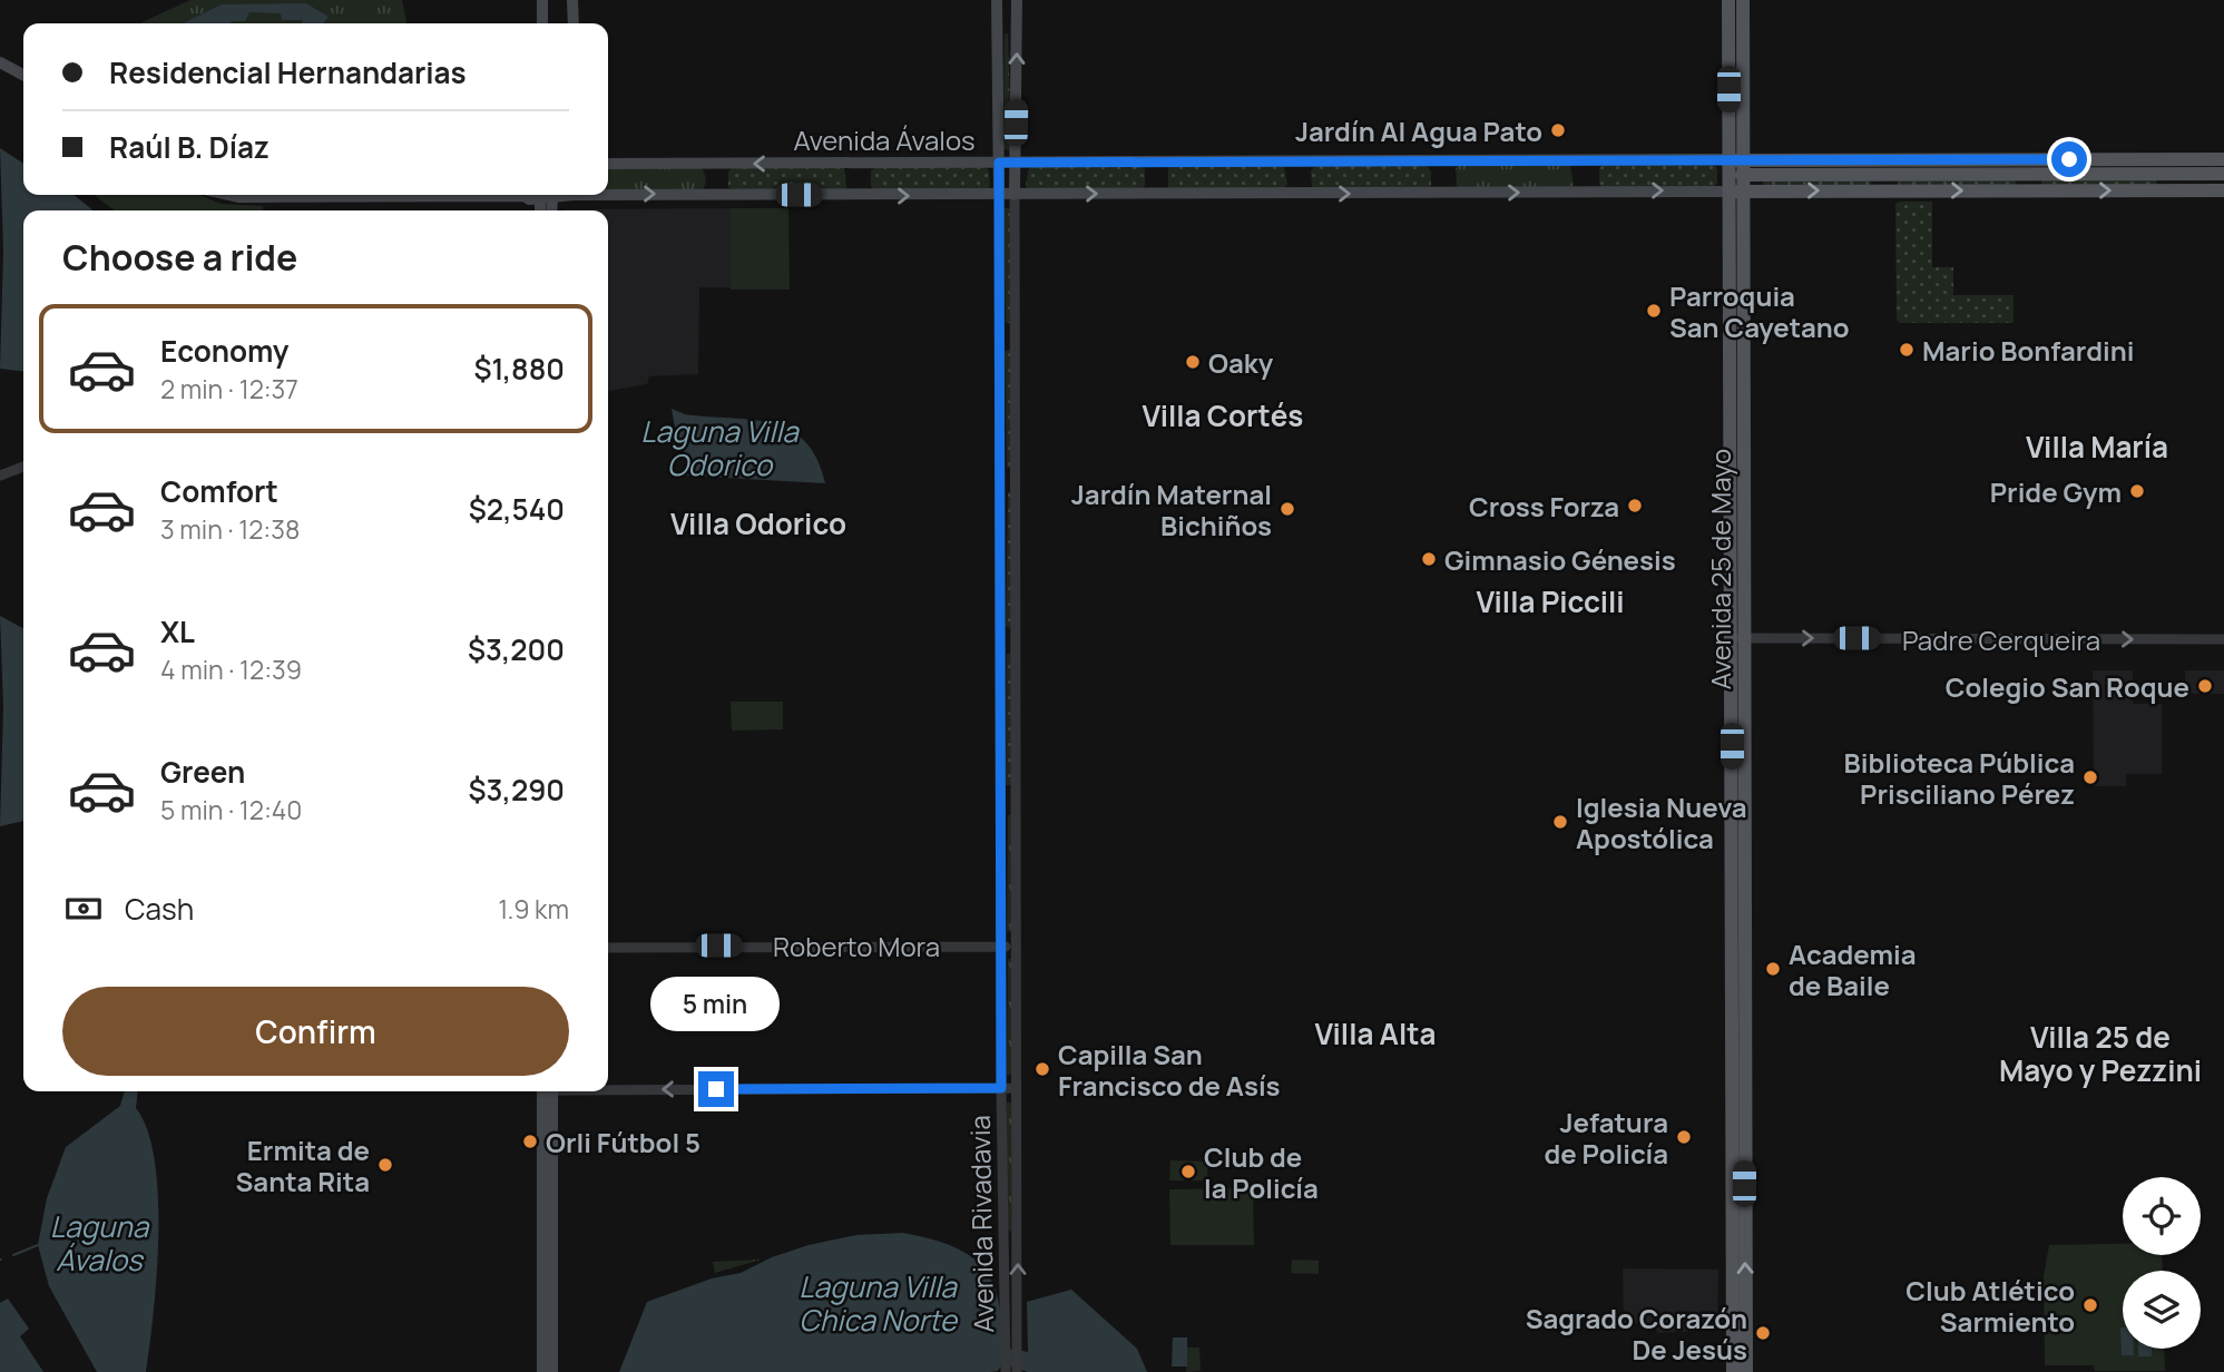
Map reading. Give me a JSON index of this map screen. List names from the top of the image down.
{
  "streets": {
    "main road": ["Avenida Ávalos", "Avenida 25 de Mayo", "Avenida Rivadavia"],
    "street": ["Padre Cerqueira", "Roberto Mora"]
  },
  "crossings": [
    ["Avenida Ávalos", "Avenida 25 de Mayo"],
    ["Avenida Ávalos", "Avenida Rivadavia"],
    ["Avenida 25 de Mayo", "Padre Cerqueira"],
    ["Roberto Mora", "Avenida Rivadavia"]
  ],
  "one_way": ["Padre Cerqueira"],
  "districts": [
    "Villa Cortés",
    "Villa María",
    "Villa Odorico",
    "Villa Piccili",
    "Villa Alta",
    "Villa 25 de Mayo y Pezzini"
  ],
  "water": ["Laguna Villa Odorico", "Laguna Ávalos", "Laguna Villa Chica Norte"],
  "places": [
    "Jardín Al Agua Pato",
    "Parroquia San Cayetano",
    "Mario Bonfardini",
    "Oaky",
    "Pride Gym",
    "Cross Forza",
    "Jardín Maternal Bichiños",
    "Gimnasio Génesis",
    "Colegio San Roque",
    "Biblioteca Pública Prisciliano Pérez",
    "Iglesia Nueva Apostólica",
    "Academia de Baile",
    "Capilla San Francisco de Asís",
    "Jefatura de Policía",
    "Orli Fútbol 5",
    "Ermita de Santa Rita",
    "Club de la Policía",
    "Club Atlético Sarmiento",
    "Sagrado Corazón De Jesús"
  ],
  "page": {
    "banner": ["Residencial Hernandarias", "Raúl B. Díaz"],
    "heading": "Choose a ride",
    "list": [
      {
        "name": "Economy",
        "note": "2 min · 12:37",
        "value": "$1,880"
      },
      {
        "name": "Comfort",
        "note": "3 min · 12:38",
        "value": "$2,540"
      },
      {
        "name": "XL",
        "note": "4 min · 12:39",
        "value": "$3,200"
      },
      {
        "name": "Green",
        "note": "5 min · 12:40",
        "value": "$3,290"
      }
    ],
    "pay": ["Cash", "1.9 km"],
    "buttons": "Confirm",
    "bubble": "5 min"
  }
}
